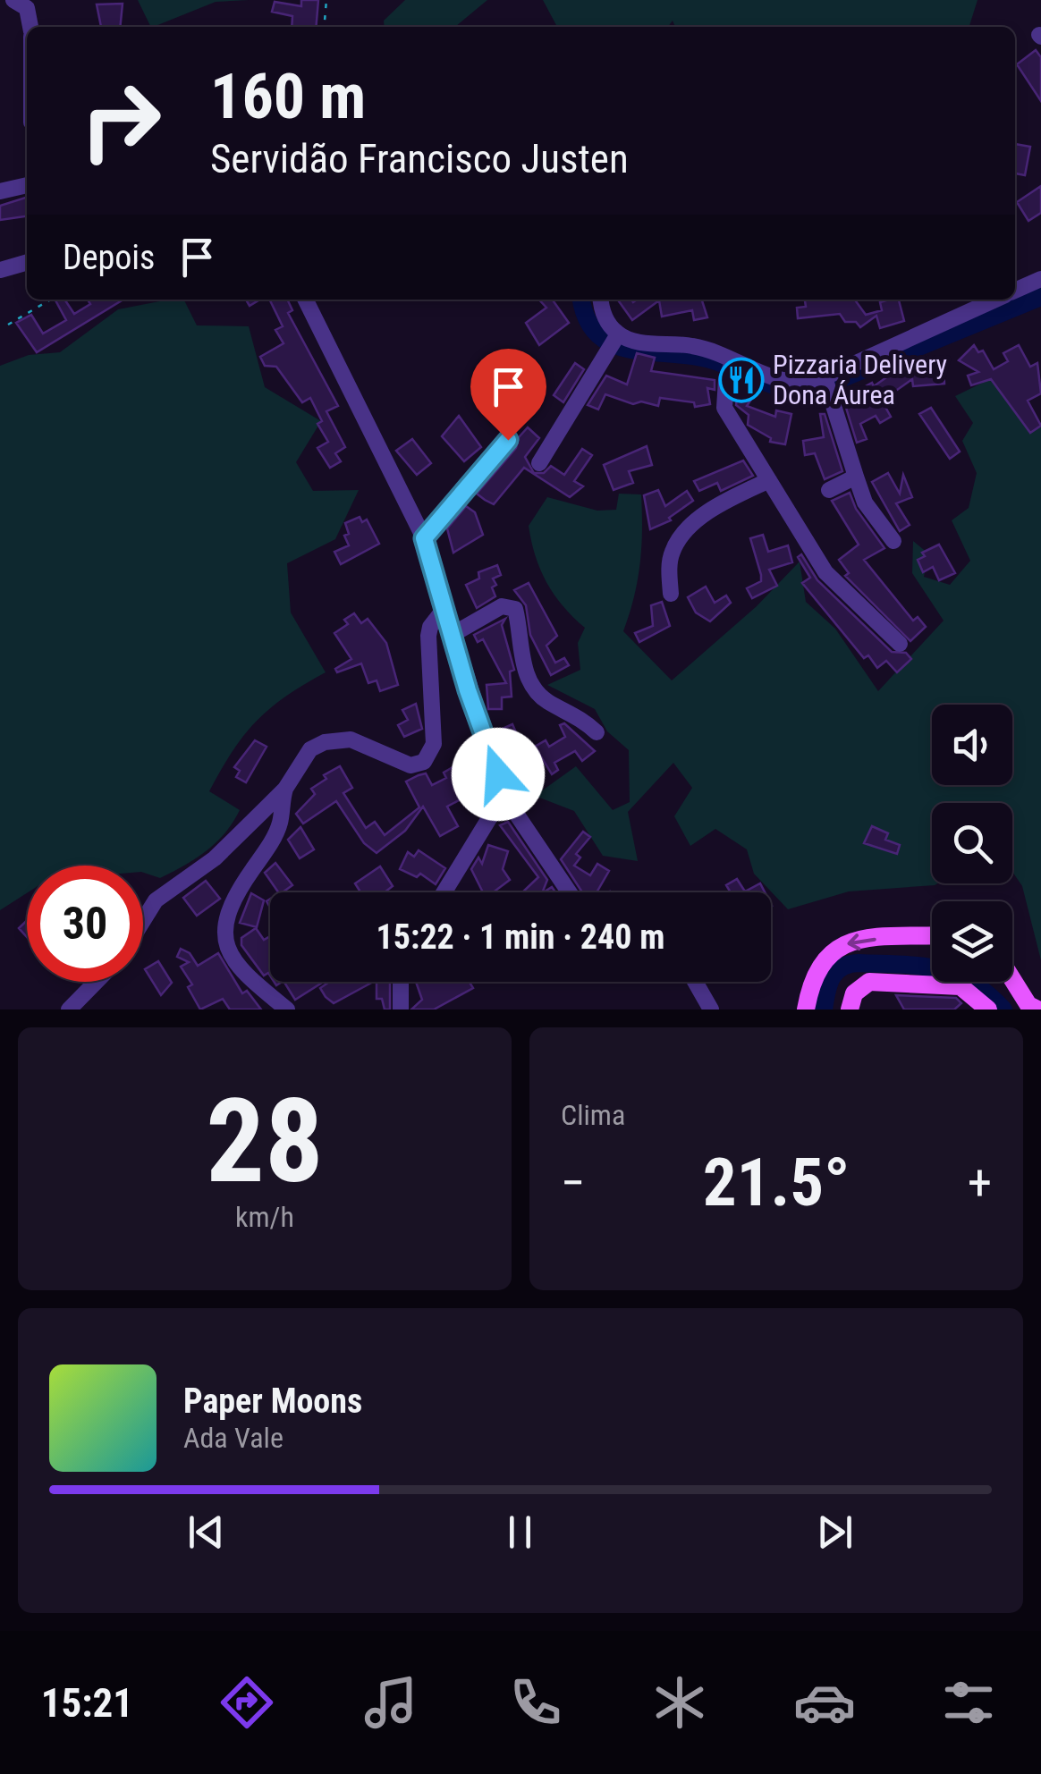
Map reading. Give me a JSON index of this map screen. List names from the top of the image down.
{
  "places": {
    "restaurant": ["Pizzaria Delivery Dona Áurea"]
  },
  "page": {
    "turn": ["160 m", "Servidão Francisco Justen"],
    "then": "Depois",
    "limit": "30",
    "trip": "15:22 · 1 min · 240 m",
    "tile": [
      ["28", "km/h"],
      "Clima"
    ],
    "heat": ["−", "21.5°", "+"],
    "song": ["Paper Moons", "Ada Vale"],
    "tabs": "15:21"
  }
}
